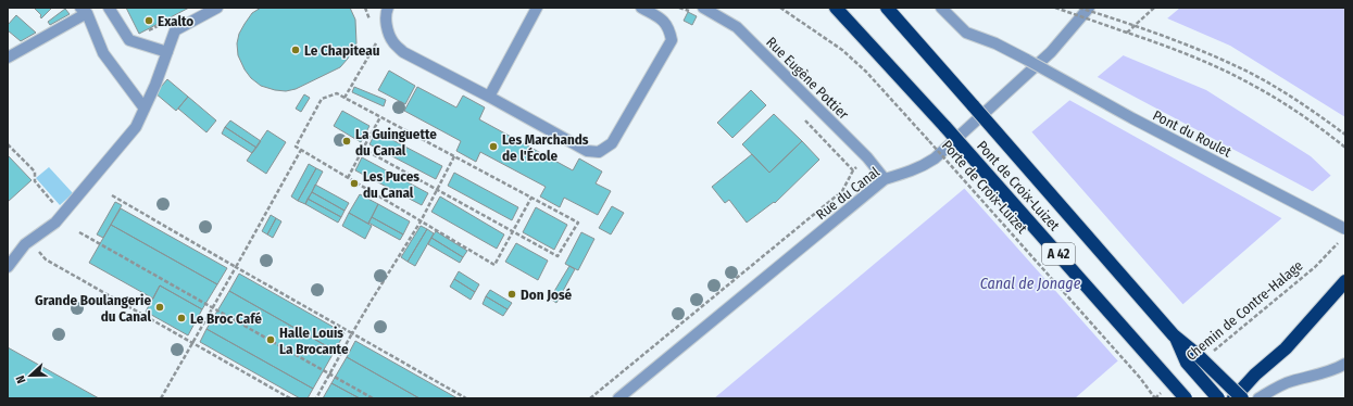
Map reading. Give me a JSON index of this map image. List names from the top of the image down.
{
  "streets": {
    "highway": ["Pont de Croix-Luizet", "A 42"],
    "street": ["Rue Eugène Pottier", "Pont du Roulet", "Rue du Canal"],
    "path": ["Porte de Croix-Luizet", "Chemin de Contre-Halage"]
  },
  "crossings": [
    ["Rue Eugène Pottier", "Rue du Canal"]
  ],
  "water": ["Canal de Jonage"],
  "places": [
    "Exalto",
    "Le Chapiteau",
    "La Guinguette du Canal",
    "Les Marchands de l'École",
    "Les Puces du Canal",
    "Don José",
    "Grande Boulangerie du Canal",
    "Le Broc Café",
    "Halle Louis La Brocante"
  ],
  "north": "left"
}
